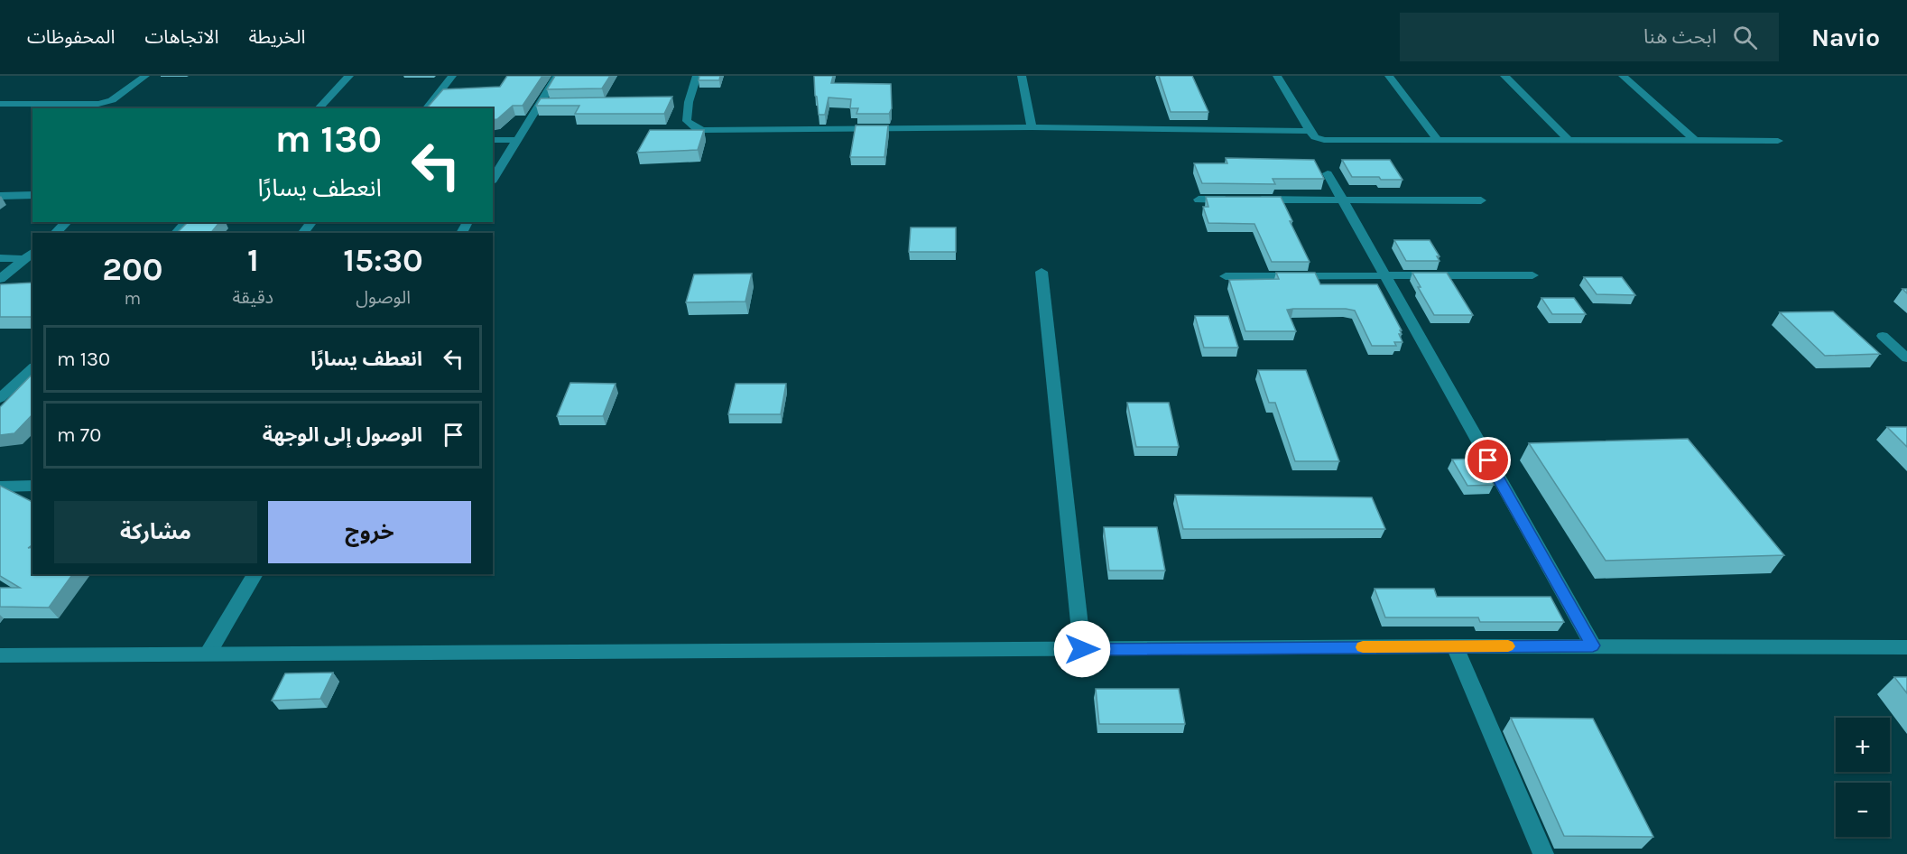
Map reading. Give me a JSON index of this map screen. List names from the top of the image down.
{
  "page": {
    "header": "Navio",
    "search": "ابحث هنا",
    "nav": ["الخريطة", "الاتجاهات", "المحفوظات"],
    "turn": ["130 m", "انعطف يسارًا"],
    "eta": [
      "15:30",
      "الوصول",
      "1",
      "دقيقة",
      "200",
      "m"
    ],
    "list": [
      {
        "name": "انعطف يسارًا",
        "value": "130 m"
      },
      {
        "name": "الوصول إلى الوجهة",
        "value": "70 m"
      }
    ],
    "buttons": ["خروج", "مشاركة"],
    "map_buttons": ["+", "−"]
  }
}
